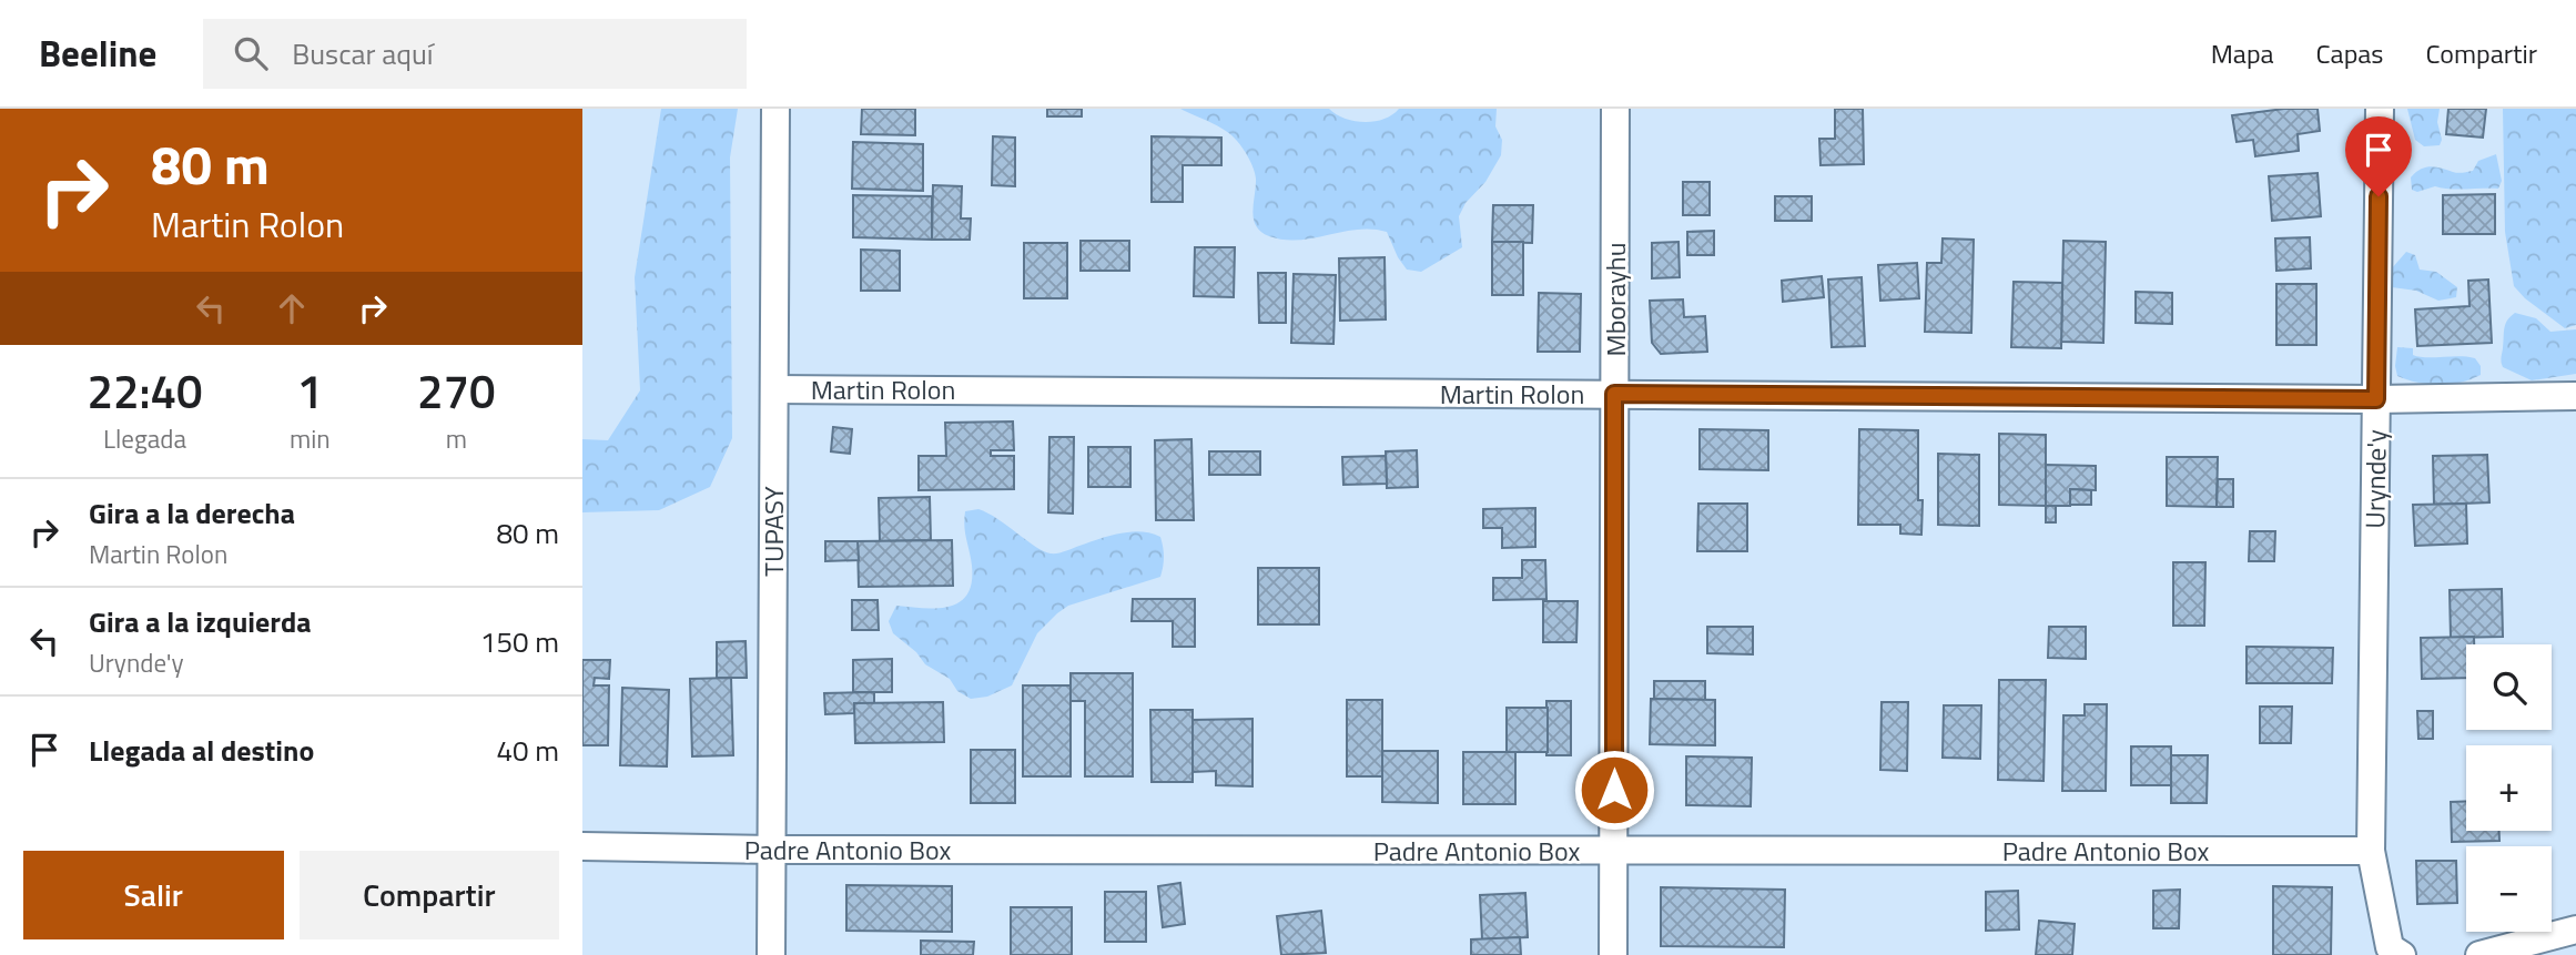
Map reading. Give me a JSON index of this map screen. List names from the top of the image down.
{
  "streets": {
    "street": [
      "Mborayhu",
      "Martin Rolon",
      "Urynde'y",
      "TUPASY",
      "Padre Antonio Box"
    ]
  },
  "crossings": [
    ["Mborayhu", "Martin Rolon"],
    ["Mborayhu", "Padre Antonio Box"],
    ["Martin Rolon", "Urynde'y"],
    ["Martin Rolon", "TUPASY"],
    ["Urynde'y", "Padre Antonio Box"],
    ["TUPASY", "Padre Antonio Box"]
  ],
  "page": {
    "header": "Beeline",
    "search": "Buscar aquí",
    "nav": ["Mapa", "Capas", "Compartir"],
    "turn": ["80 m", "Martin Rolon"],
    "eta": [
      "22:40",
      "Llegada",
      "1",
      "min",
      "270",
      "m"
    ],
    "list": [
      {
        "name": "Gira a la derecha",
        "note": "Martin Rolon",
        "value": "80 m"
      },
      {
        "name": "Gira a la izquierda",
        "note": "Urynde'y",
        "value": "150 m"
      },
      {
        "name": "Llegada al destino",
        "value": "40 m"
      }
    ],
    "map_buttons": ["+", "−"],
    "buttons": ["Salir", "Compartir"]
  }
}
